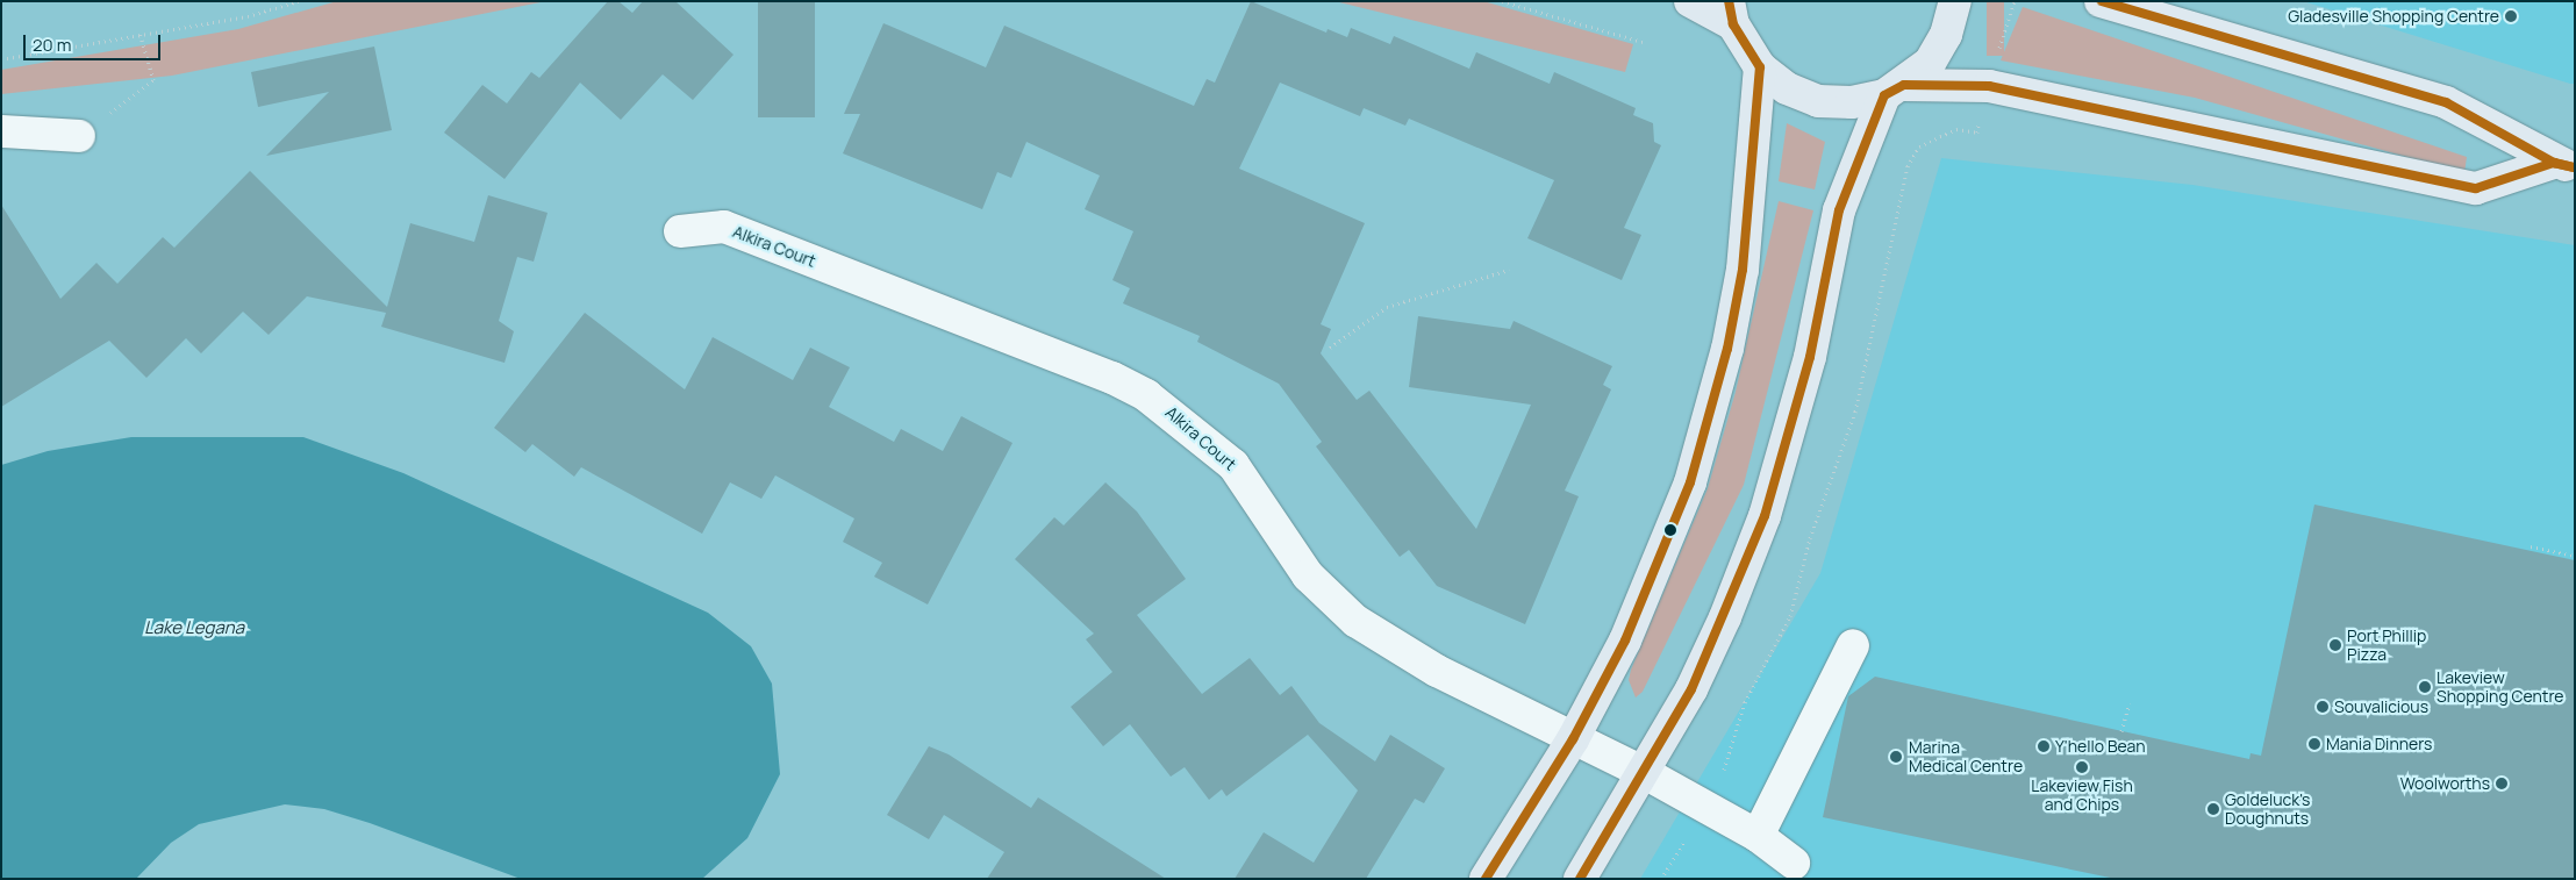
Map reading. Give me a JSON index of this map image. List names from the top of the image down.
{
  "streets": {
    "street": ["Alkira Court"]
  },
  "water": ["Lake Legana"],
  "places": [
    "Gladesville Shopping Centre",
    "Port Phillip Pizza",
    "Lakeview Shopping Centre",
    "Souvalicious",
    "Mania Dinners",
    "Y'hello Bean",
    "Marina Medical Centre",
    "Lakeview Fish and Chips",
    "Woolworths",
    "Goldeluck's Doughnuts"
  ],
  "scale_bar": "20 m"
}
